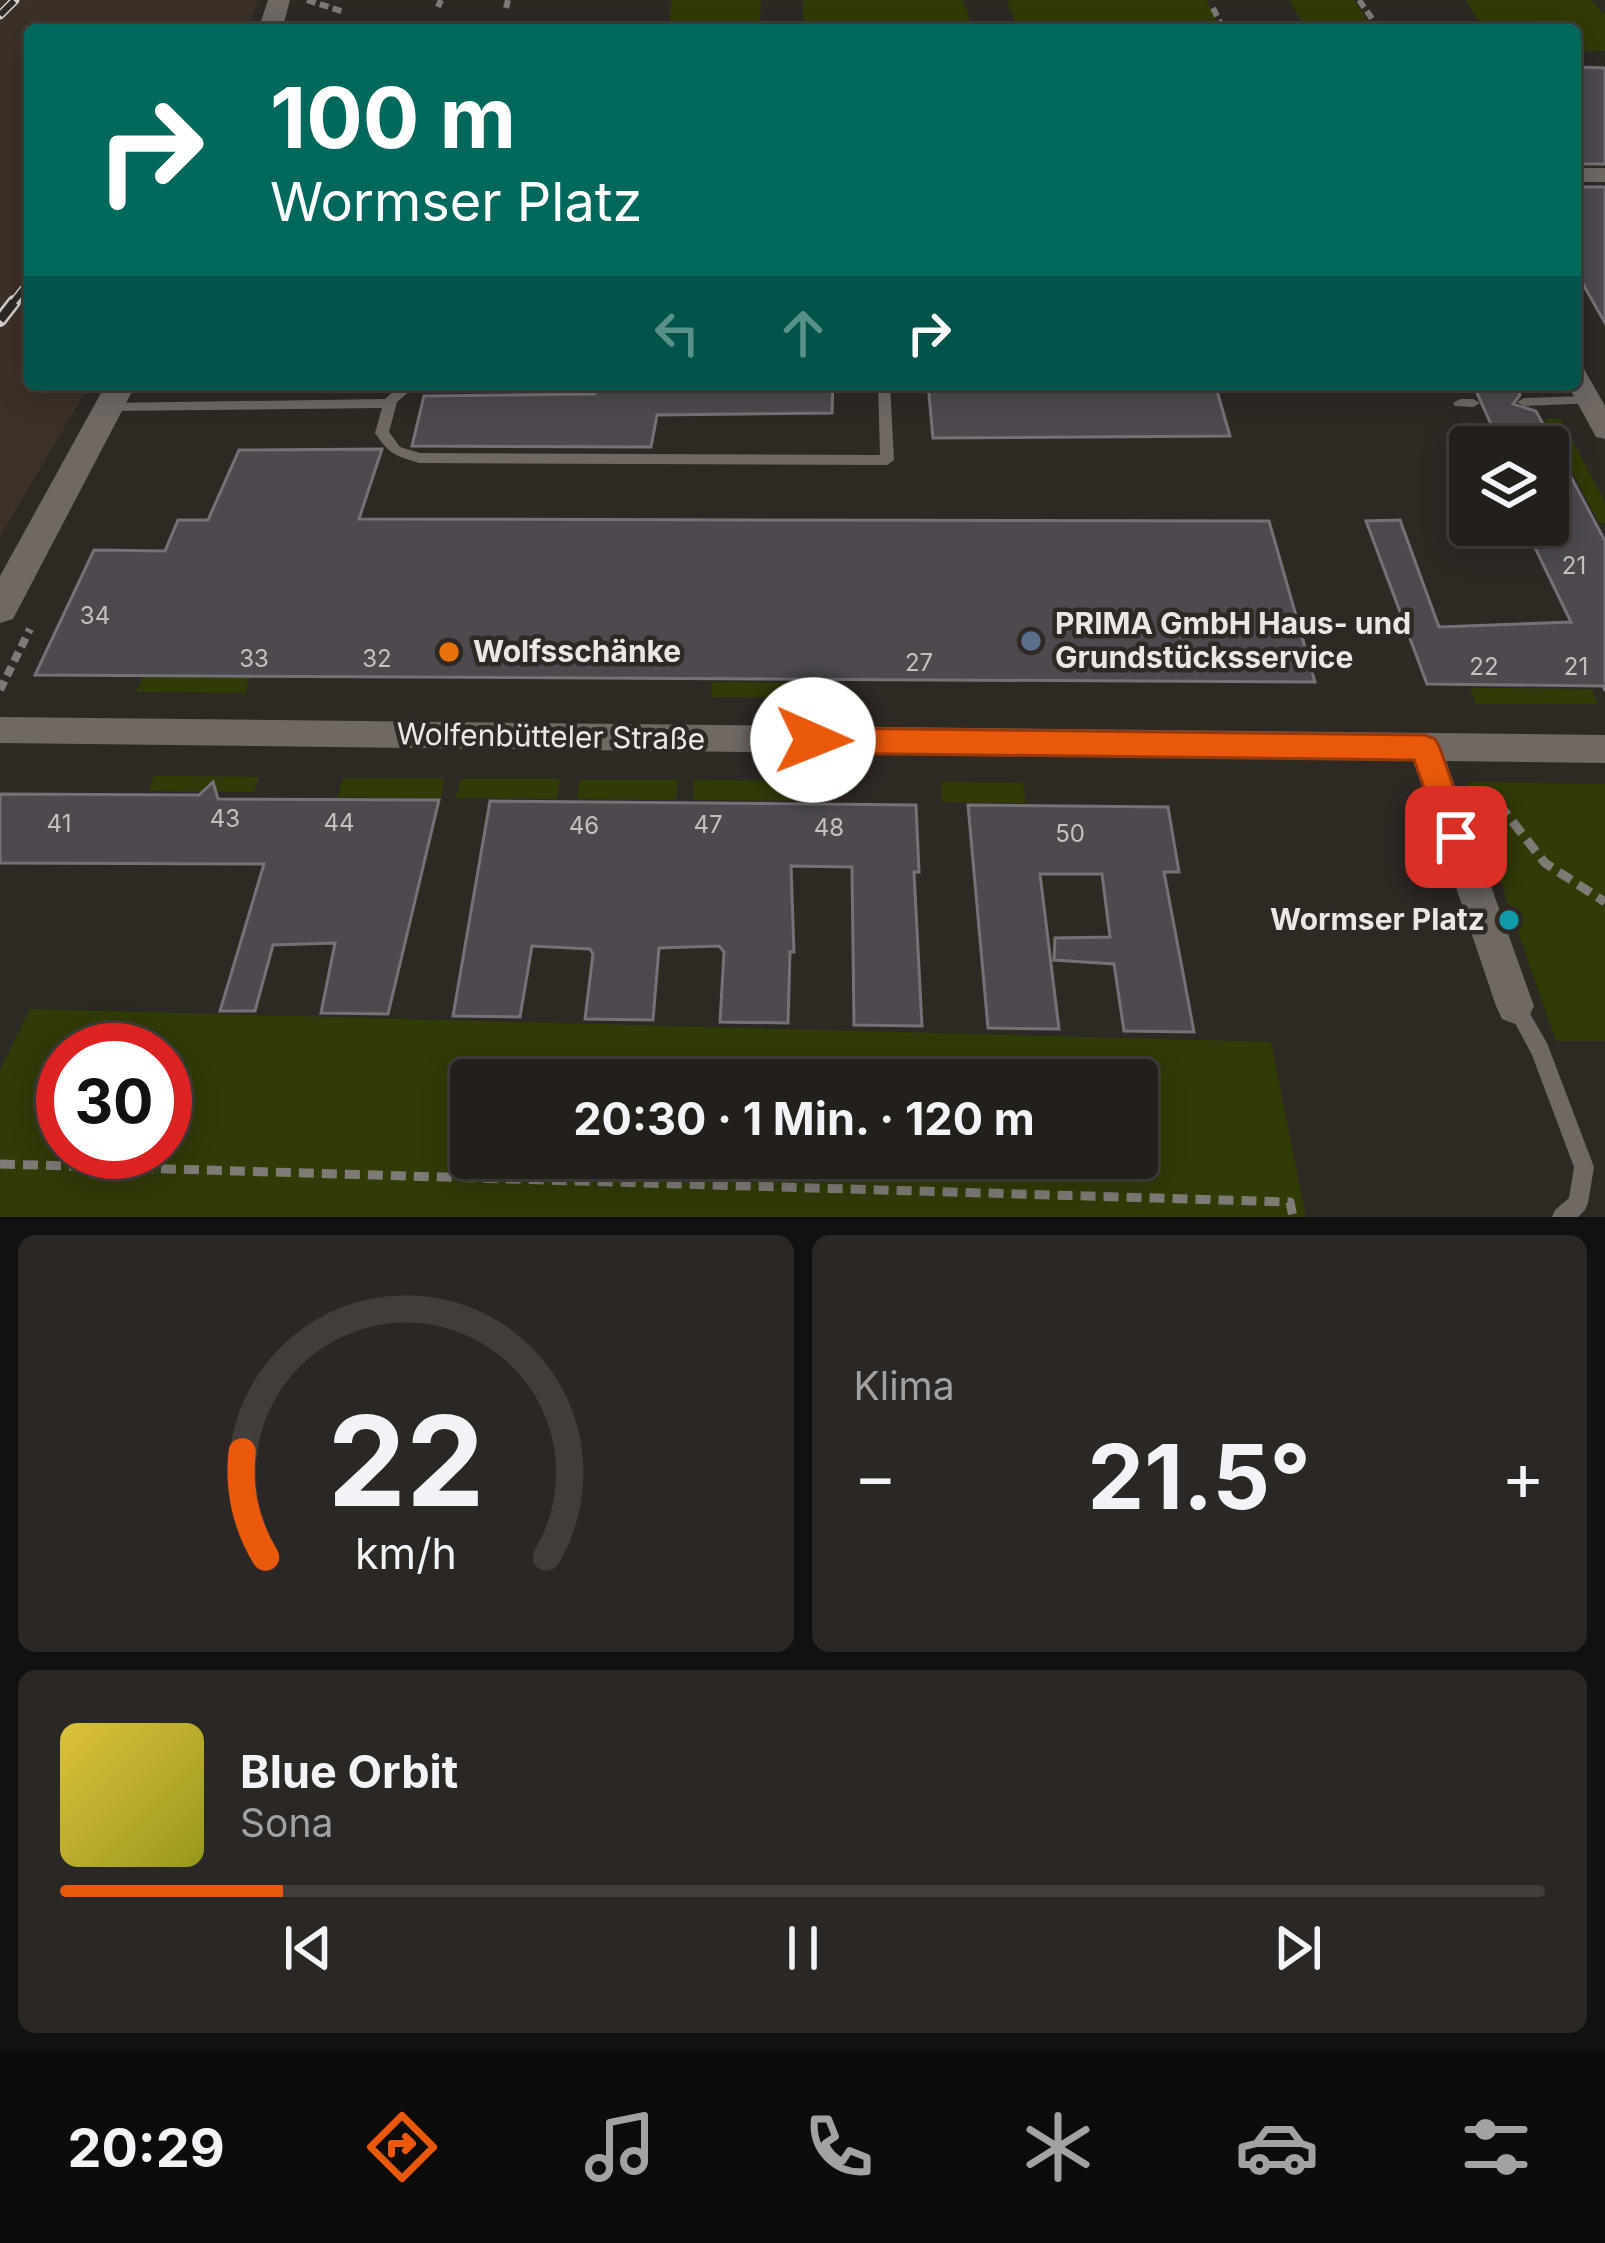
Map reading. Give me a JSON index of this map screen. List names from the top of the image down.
{
  "streets": {
    "street": ["Wolfenbütteler Straße"]
  },
  "places": ["PRIMA GmbH Haus- und Grundstücksservice", "Wolfsschänke", "Wormser Platz"],
  "house_numbers": [
    "21",
    "34",
    "33",
    "32",
    "27",
    "22",
    "21",
    "43",
    "44",
    "41",
    "47",
    "46",
    "48",
    "50"
  ],
  "page": {
    "turn": ["100 m", "Wormser Platz"],
    "limit": "30",
    "trip": "20:30 · 1 Min. · 120 m",
    "tile": "Klima",
    "heat": ["−", "21.5°", "+"],
    "song": ["Blue Orbit", "Sona"],
    "tabs": "20:29",
    "gauge": ["22", "km/h"]
  }
}
